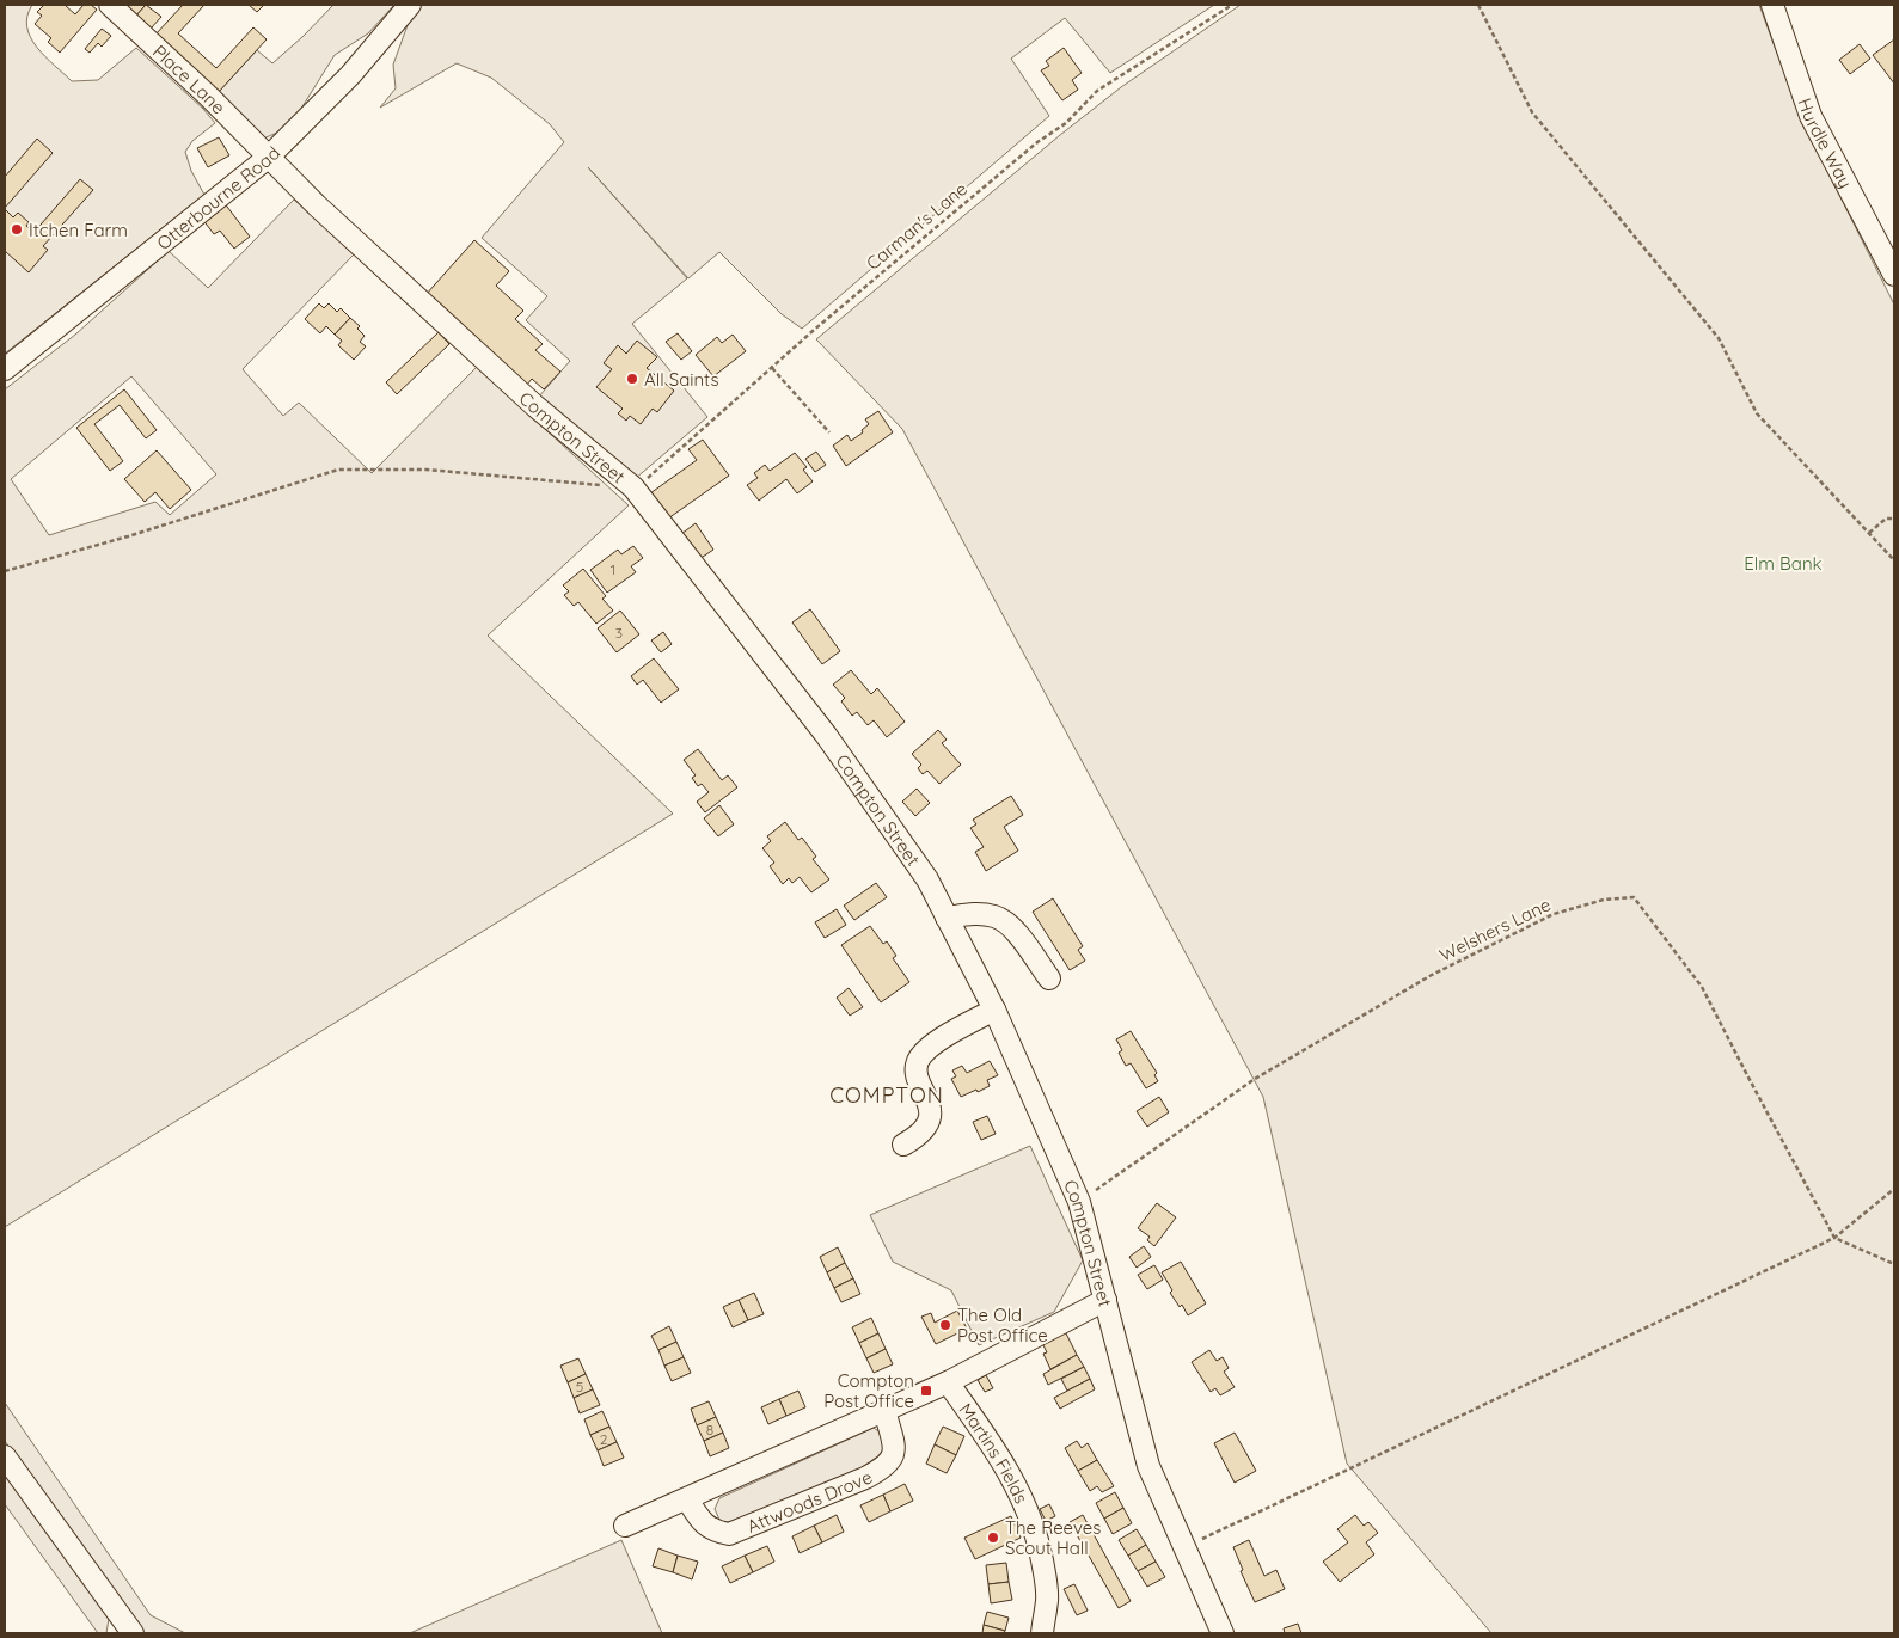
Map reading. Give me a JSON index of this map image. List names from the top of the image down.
{
  "streets": {
    "street": [
      "Place Lane",
      "Hurdle Way",
      "Otterbourne Road",
      "Compton Street",
      "Martins Fields",
      "Attwoods Drove"
    ],
    "path": ["Carman's Lane", "Welshers Lane"]
  },
  "crossings": [
    ["Place Lane", "Otterbourne Road"],
    ["Place Lane", "Compton Street"],
    ["Otterbourne Road", "Compton Street"],
    ["Carman's Lane", "Compton Street"],
    ["Compton Street", "Welshers Lane"]
  ],
  "districts": ["COMPTON"],
  "parks": ["Elm Bank"],
  "places": {
    "other": [
      "Itchen Farm",
      "All Saints",
      "The Old Post Office",
      "The Reeves Scout Hall"
    ],
    "transit": ["Compton Post Office"]
  },
  "house_numbers": [
    "1",
    "3",
    "5",
    "8",
    "2"
  ]
}
